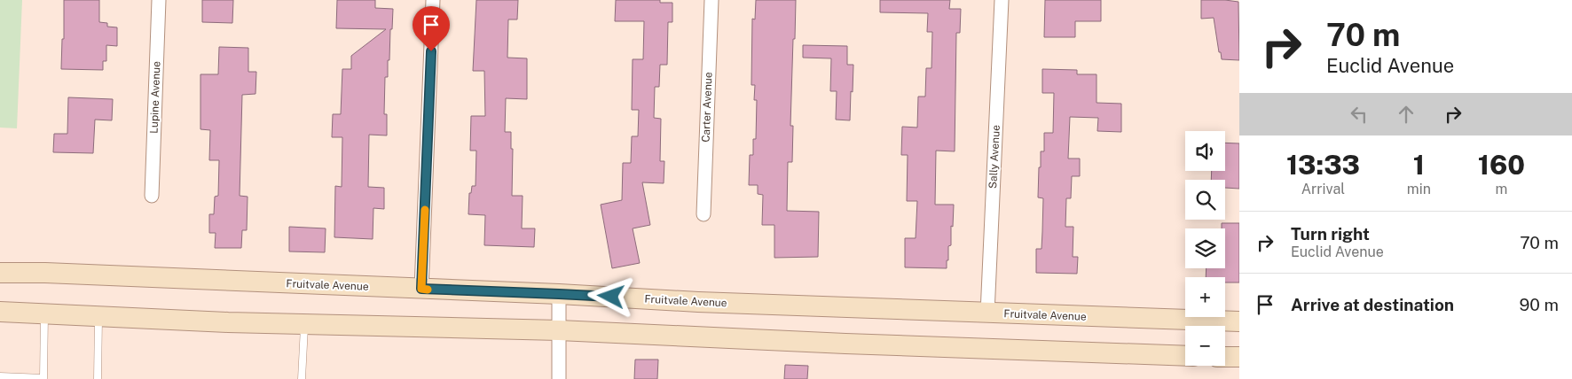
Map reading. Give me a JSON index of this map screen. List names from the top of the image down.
{
  "streets": {
    "main road": ["Fruitvale Avenue"],
    "street": ["Lupine Avenue", "Carter Avenue", "Sally Avenue"]
  },
  "crossings": [
    ["Sally Avenue", "Fruitvale Avenue"]
  ],
  "page": {
    "turn": ["70 m", "Euclid Avenue"],
    "map_buttons": ["+", "−"],
    "eta": [
      "13:33",
      "Arrival",
      "1",
      "min",
      "160",
      "m"
    ],
    "list": [
      {
        "name": "Turn right",
        "note": "Euclid Avenue",
        "value": "70 m"
      },
      {
        "name": "Arrive at destination",
        "value": "90 m"
      }
    ]
  }
}
